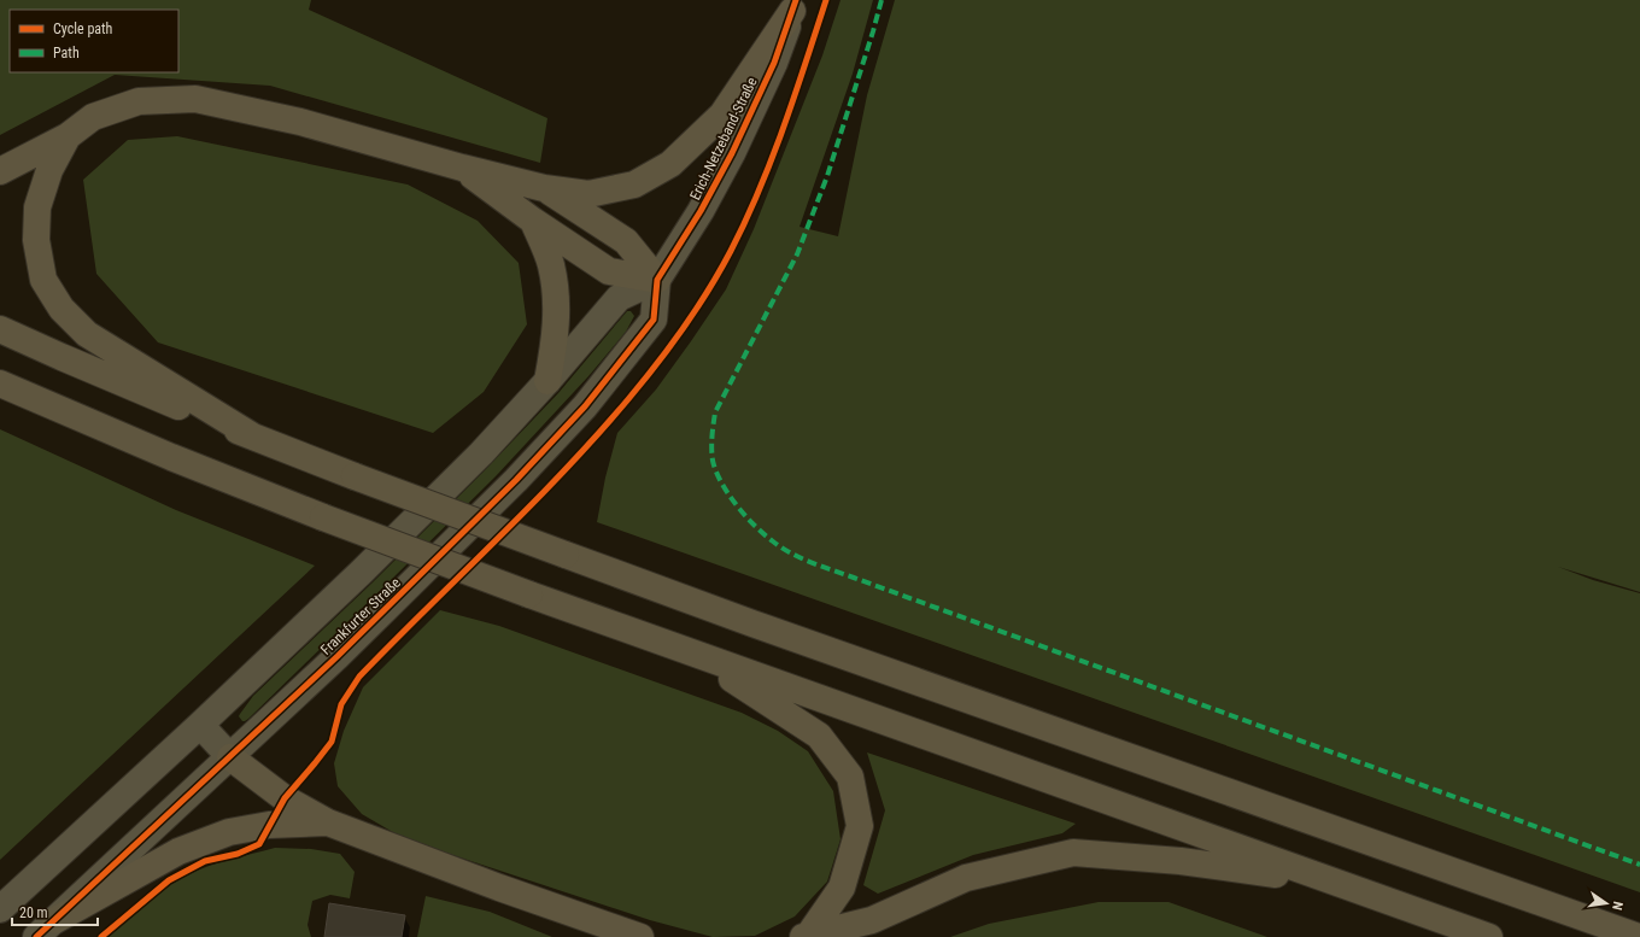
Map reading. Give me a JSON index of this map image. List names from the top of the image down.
{
  "streets": {
    "street": ["Erich-Netzeband-Straße", "Frankfurter Straße"]
  },
  "crossings": [
    ["Erich-Netzeband-Straße", "Frankfurter Straße"]
  ],
  "legend": ["Cycle path", "Path"],
  "scale_bar": "20 m",
  "north": "right"
}
